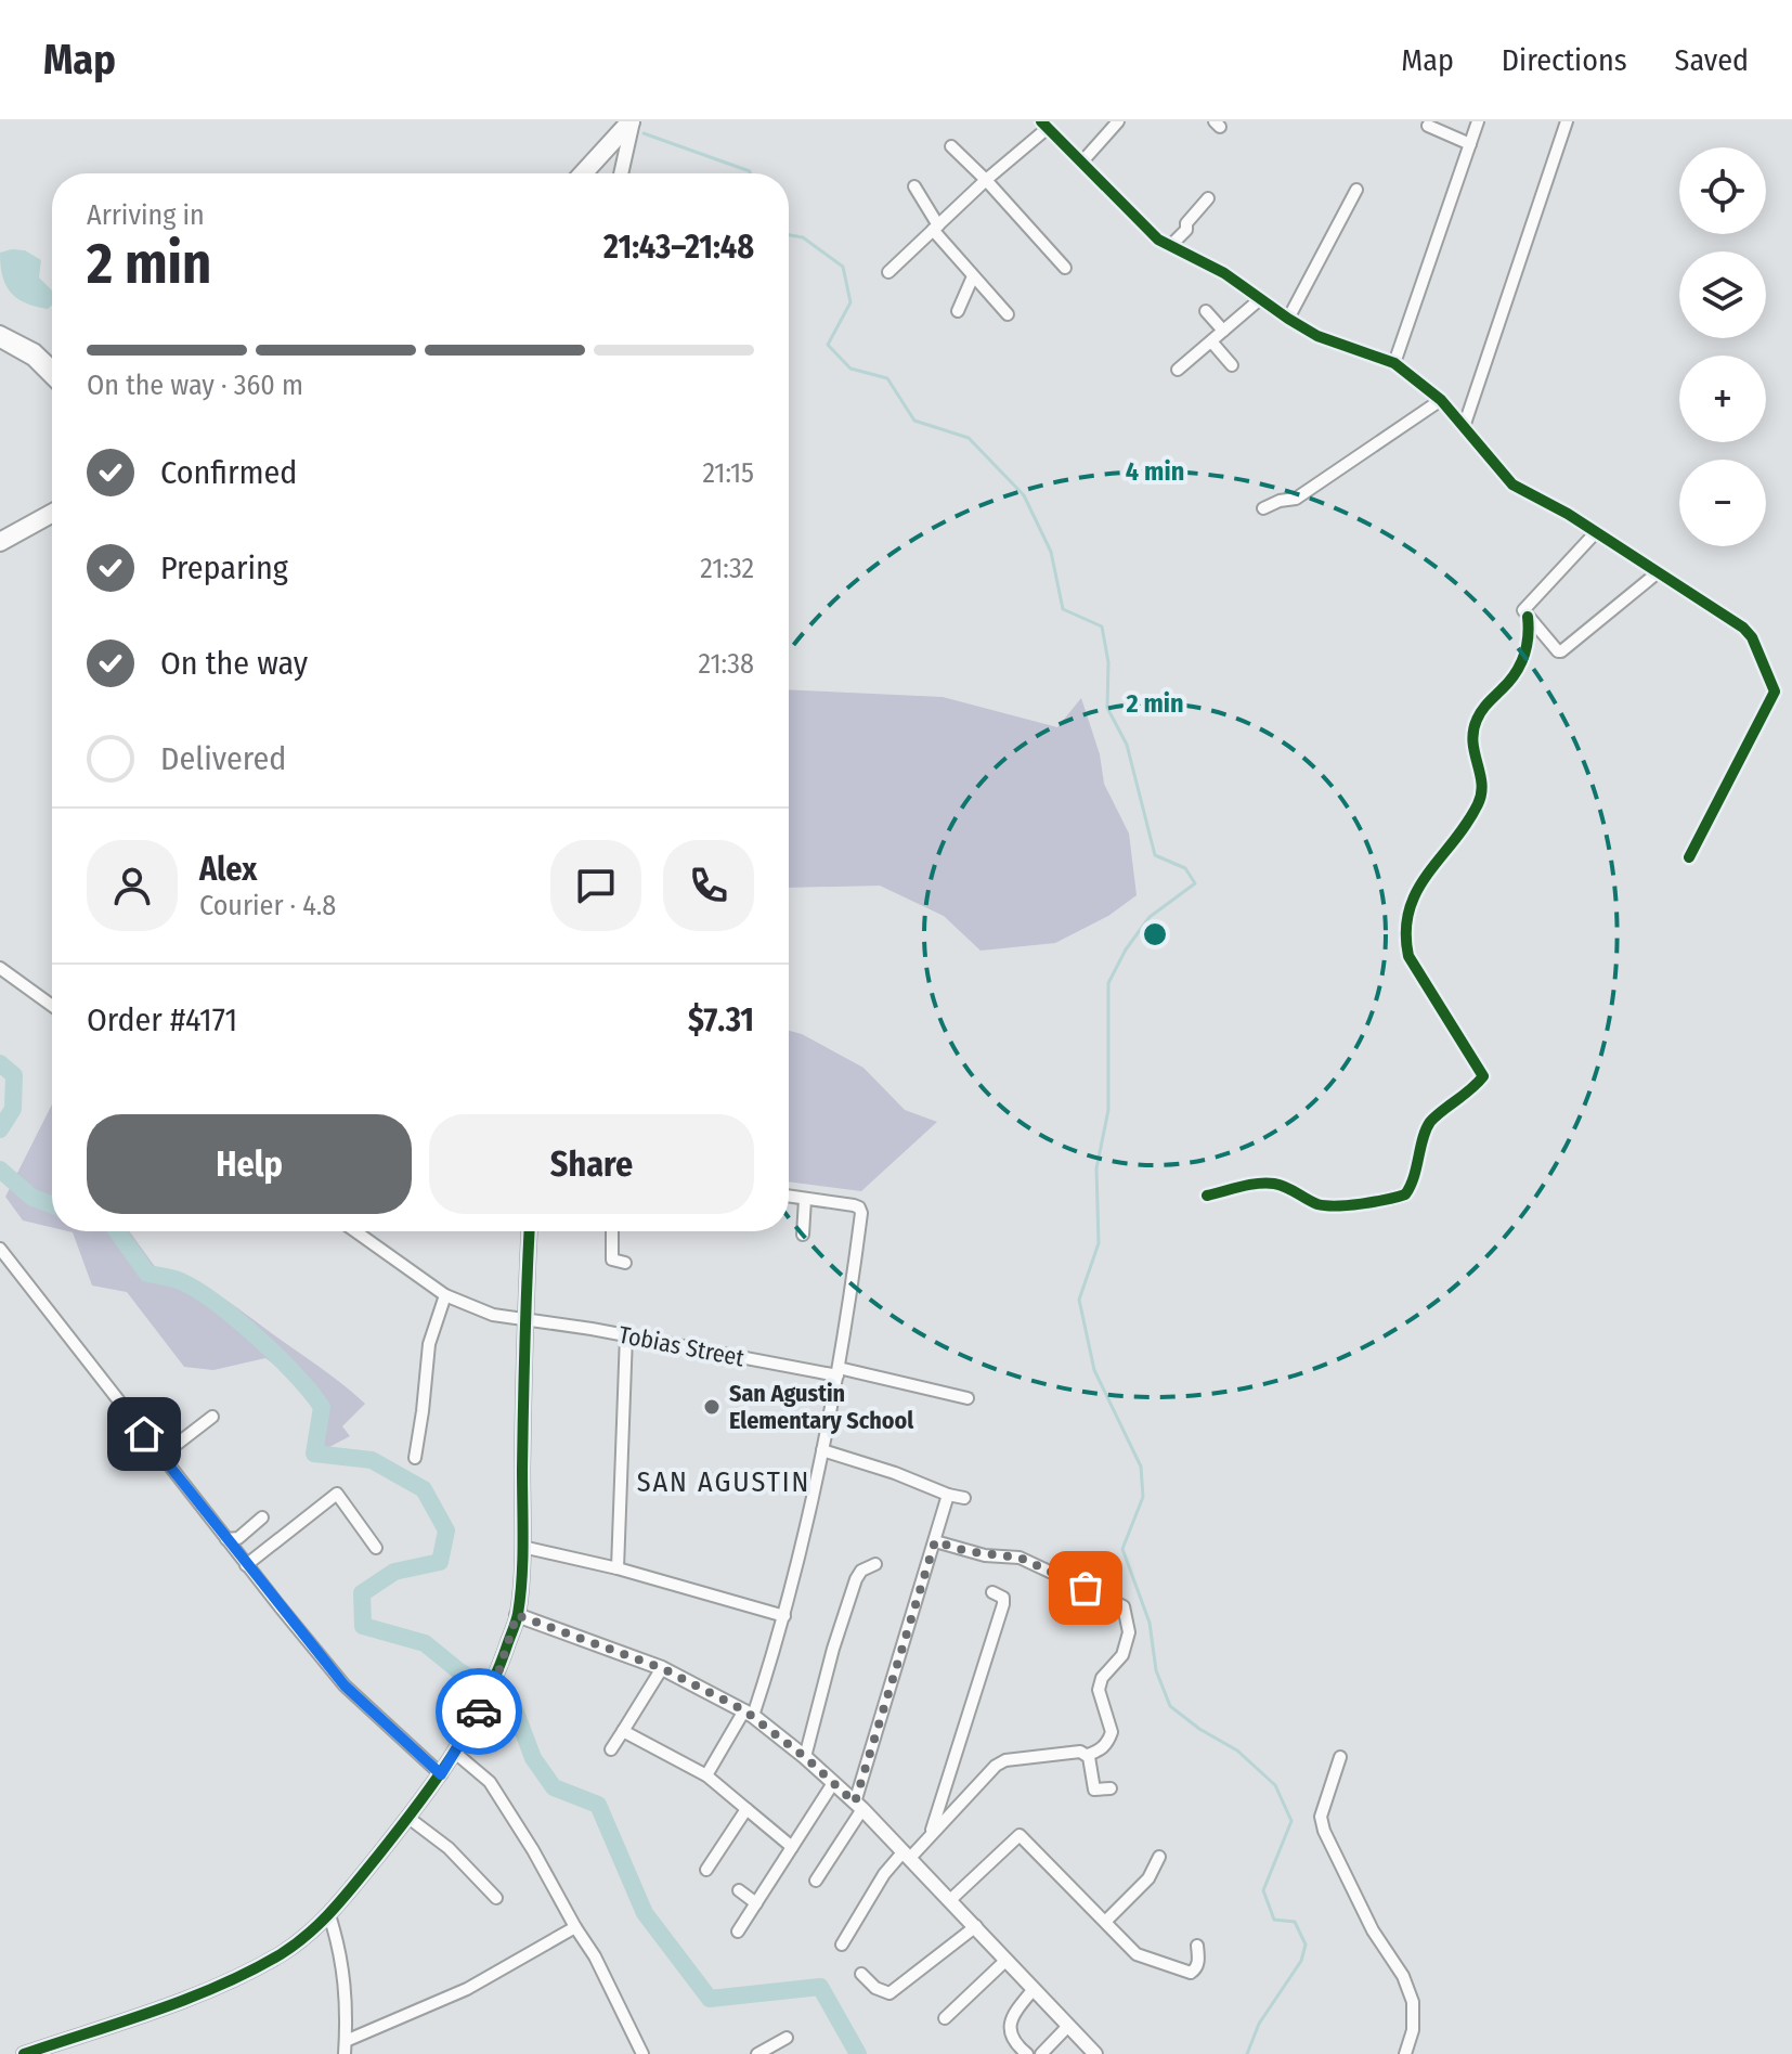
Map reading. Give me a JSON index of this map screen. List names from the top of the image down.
{
  "streets": {
    "street": ["Tobias Street"]
  },
  "districts": ["SAN AGUSTIN"],
  "places": ["San Agustin Elementary School"],
  "page": {
    "header": "Map",
    "nav": ["Map", "Directions", "Saved"],
    "map_buttons": ["+", "−"],
    "heading": ["2 min", "Arriving in", "21:43–21:48"],
    "panel": [
      "Alex",
      "Courier · 4.8",
      "Order #4171",
      "$7.31"
    ],
    "bar": "On the way · 360 m",
    "list": [
      ["Confirmed", "21:15"],
      ["Preparing", "21:32"],
      ["On the way", "21:38"],
      "Delivered"
    ],
    "buttons": ["Help", "Share"]
  },
  "rings": ["4 min", "2 min"]
}
